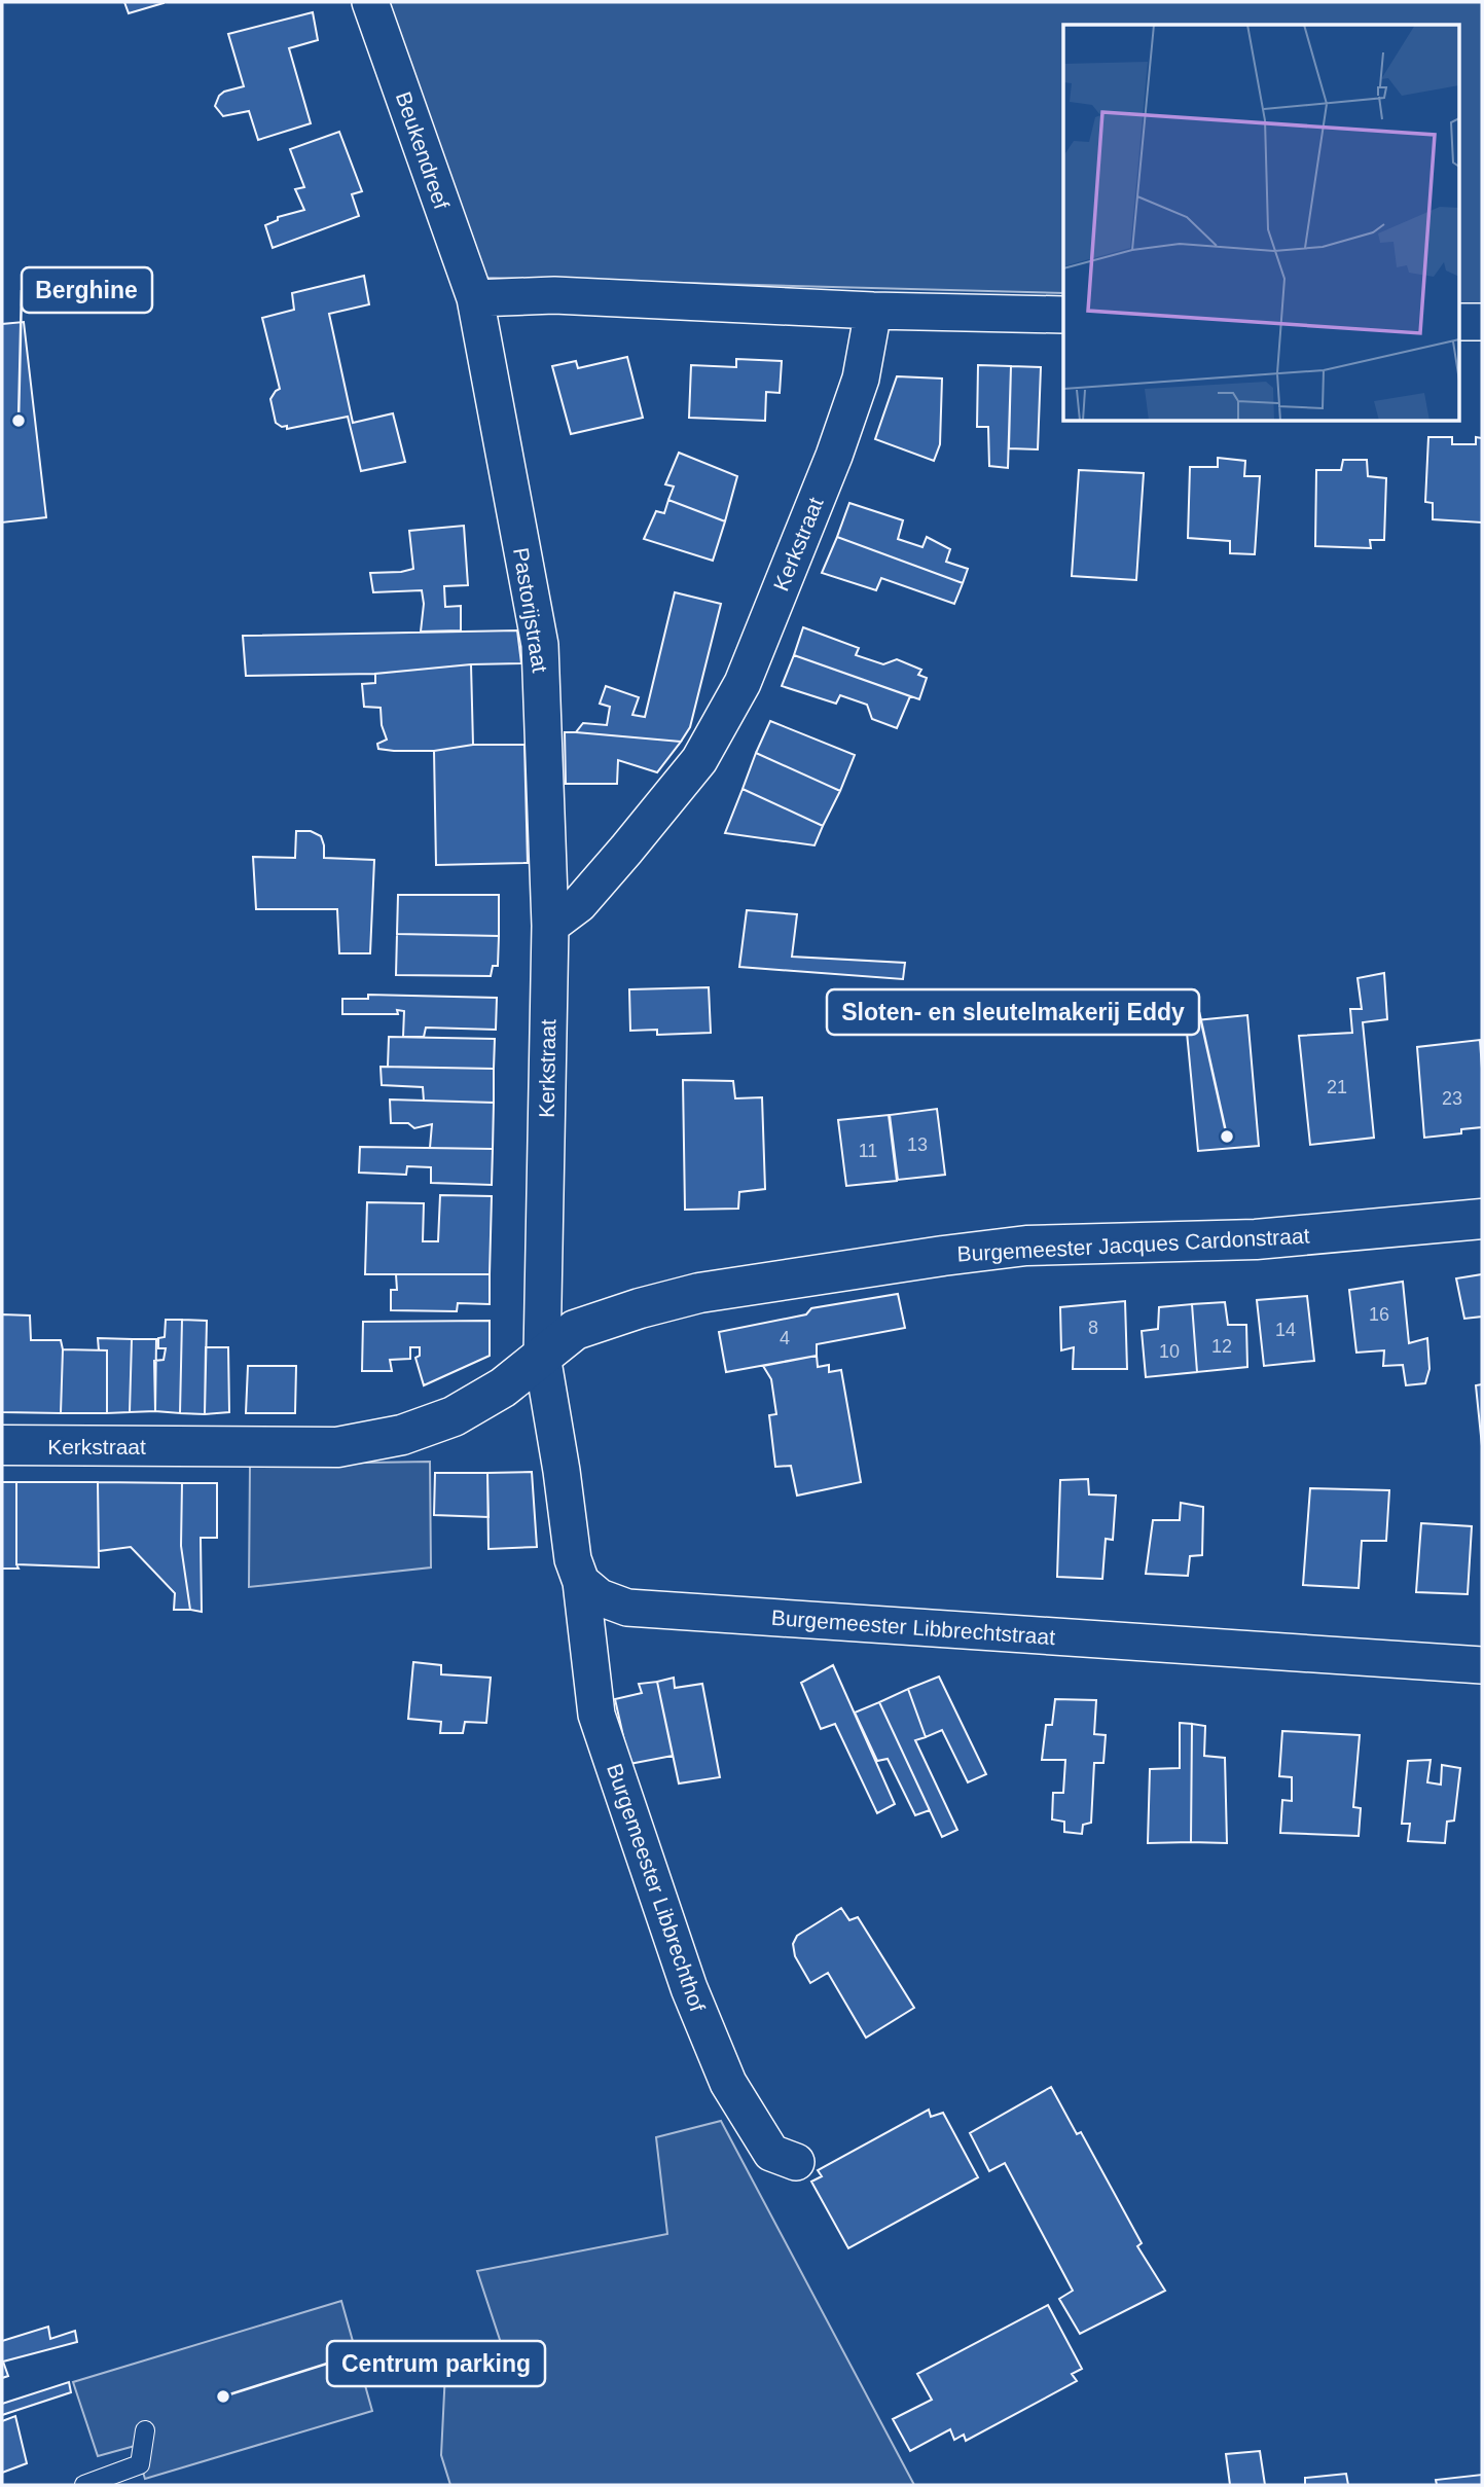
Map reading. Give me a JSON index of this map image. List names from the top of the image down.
{
  "streets": {
    "street": [
      "Beukendreef",
      "Kerkstraat",
      "Pastorijstraat",
      "Burgemeester Jacques Cardonstraat",
      "Burgemeester Libbrechtstraat",
      "Burgemeester Libbrechthof"
    ]
  },
  "crossings": [
    ["Beukendreef", "Pastorijstraat"],
    ["Kerkstraat", "Pastorijstraat"],
    ["Kerkstraat", "Burgemeester Jacques Cardonstraat"],
    ["Burgemeester Libbrechtstraat", "Burgemeester Libbrechthof"]
  ],
  "places": ["Berghine", "Sloten- en sleutelmakerij Eddy", "Centrum parking"],
  "house_numbers": [
    "21",
    "23",
    "13",
    "11",
    "16",
    "8",
    "14",
    "4",
    "12",
    "10"
  ]
}
